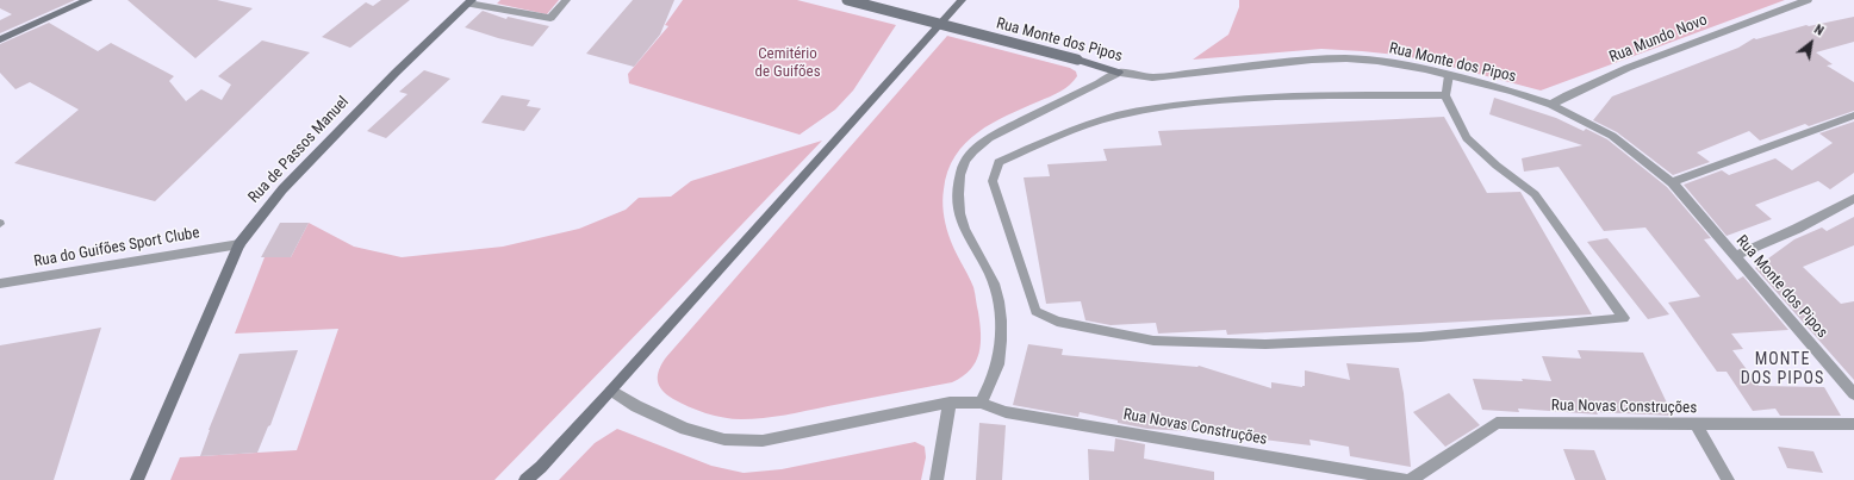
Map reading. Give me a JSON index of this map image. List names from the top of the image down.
{
  "streets": {
    "street": [
      "Rua Mundo Novo",
      "Rua Monte dos Pipos",
      "Rua de Passos Manuel",
      "Rua do Guifões Sport Clube",
      "Rua Novas Construções"
    ]
  },
  "crossings": [
    ["Rua Mundo Novo", "Rua Monte dos Pipos"],
    ["Rua de Passos Manuel", "Rua do Guifões Sport Clube"]
  ],
  "districts": ["MONTE DOS PIPOS"],
  "parks": ["Cemitério de Guifões"],
  "north": "top right"
}
